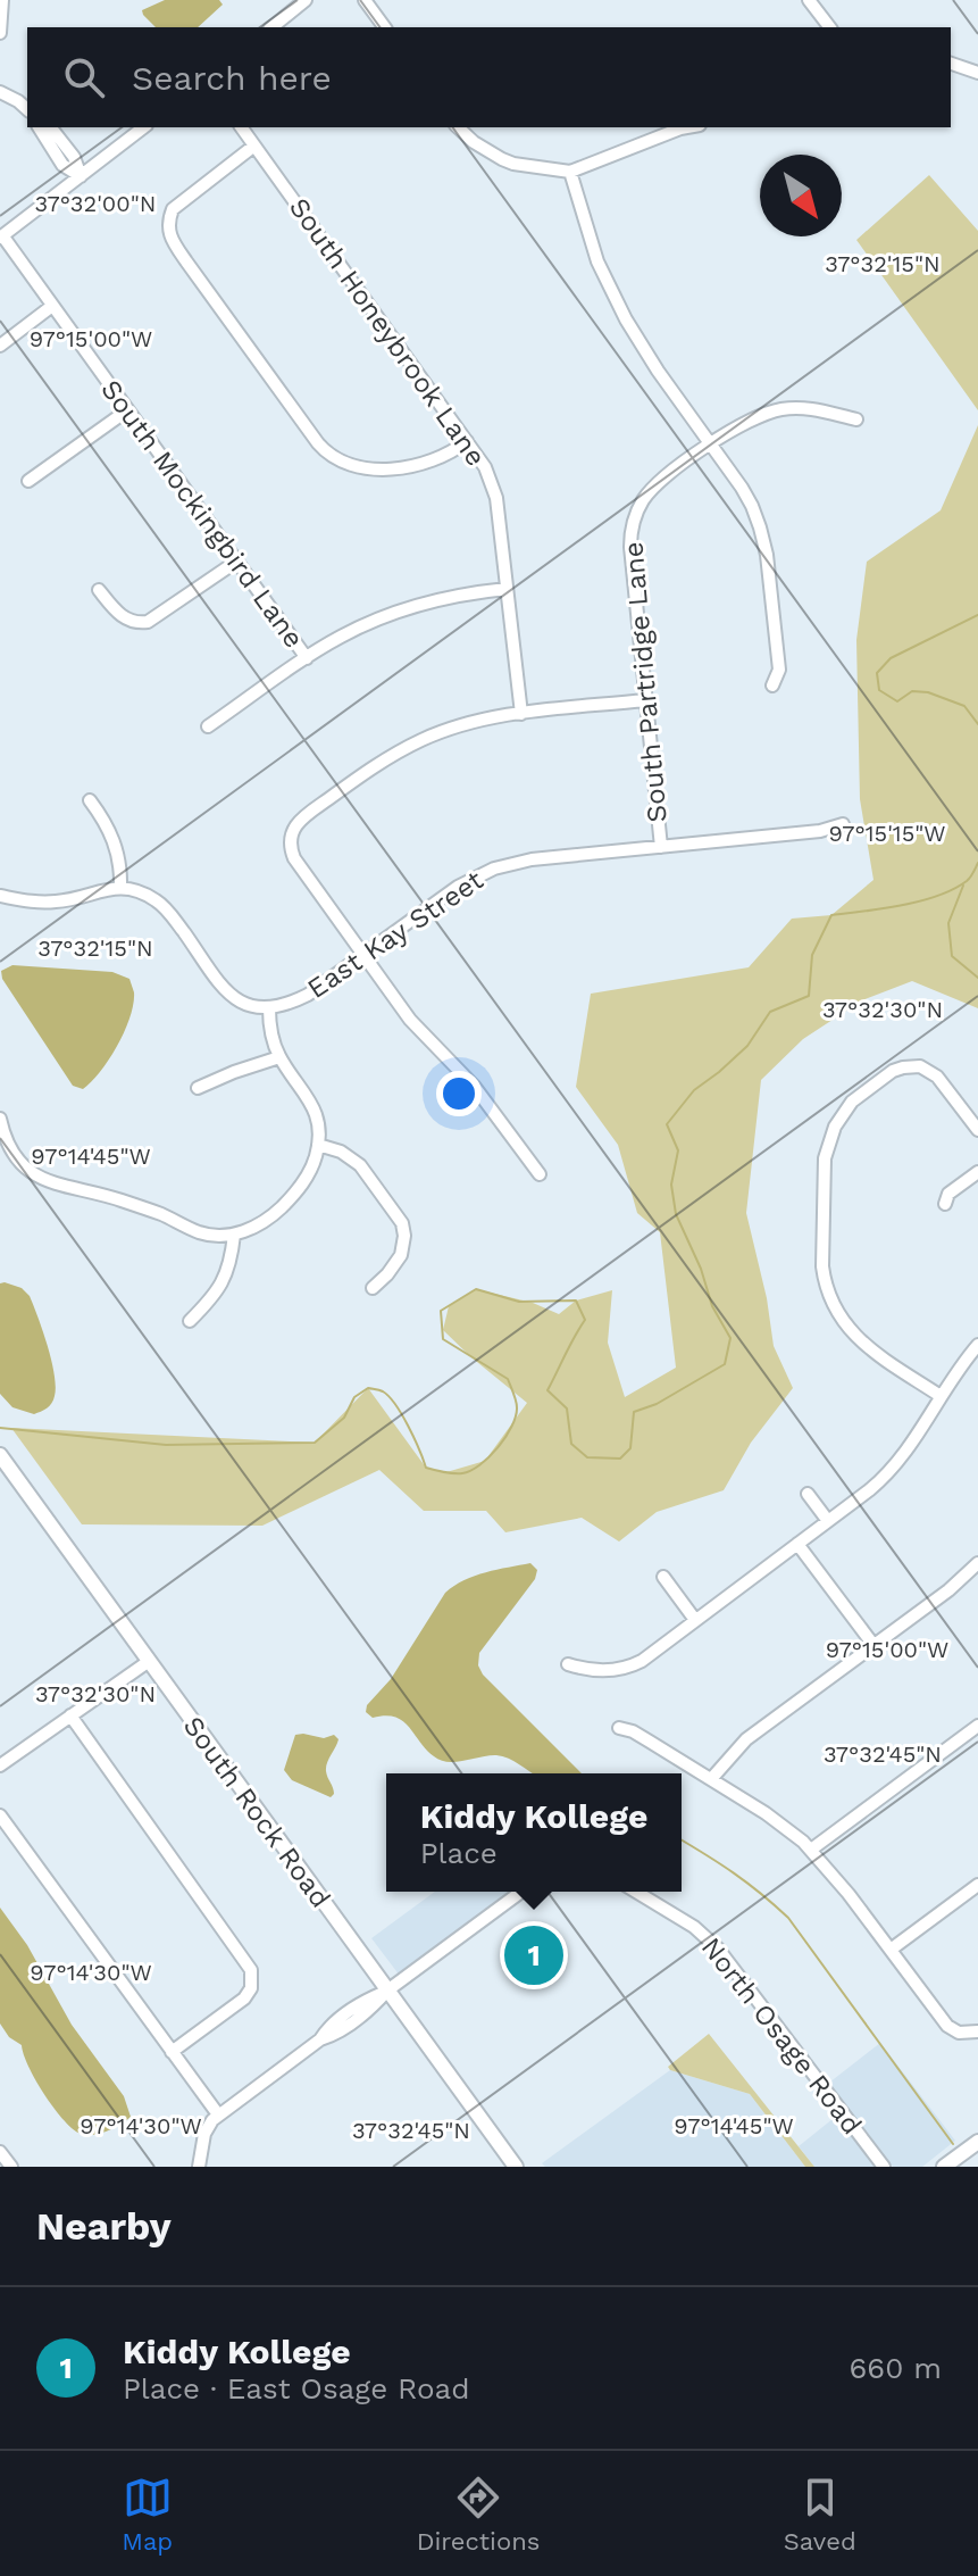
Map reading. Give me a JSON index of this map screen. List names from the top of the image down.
{
  "streets": {
    "main road": ["South Rock Road"],
    "street": [
      "South Honeybrook Lane",
      "South Mockingbird Lane",
      "South Partridge Lane",
      "East Kay Street",
      "North Osage Road"
    ]
  },
  "crossings": [
    ["South Partridge Lane", "East Kay Street"]
  ],
  "north": "bottom right",
  "page": {
    "search": "Search here",
    "popup": ["Kiddy Kollege", "Place"],
    "pins": "1",
    "heading": "Nearby",
    "list": [
      {
        "mark": "1",
        "name": "Kiddy Kollege",
        "note": "Place · East Osage Road",
        "value": "660 m"
      }
    ],
    "nav": ["Map", "Directions", "Saved"]
  },
  "coordinates": [
    "37°32'00\"N",
    "37°32'15\"N",
    "97°15'00\"W",
    "97°15'15\"W",
    "37°32'30\"N",
    "97°14'45\"W",
    "37°32'45\"N",
    "97°14'30\"W"
  ]
}
